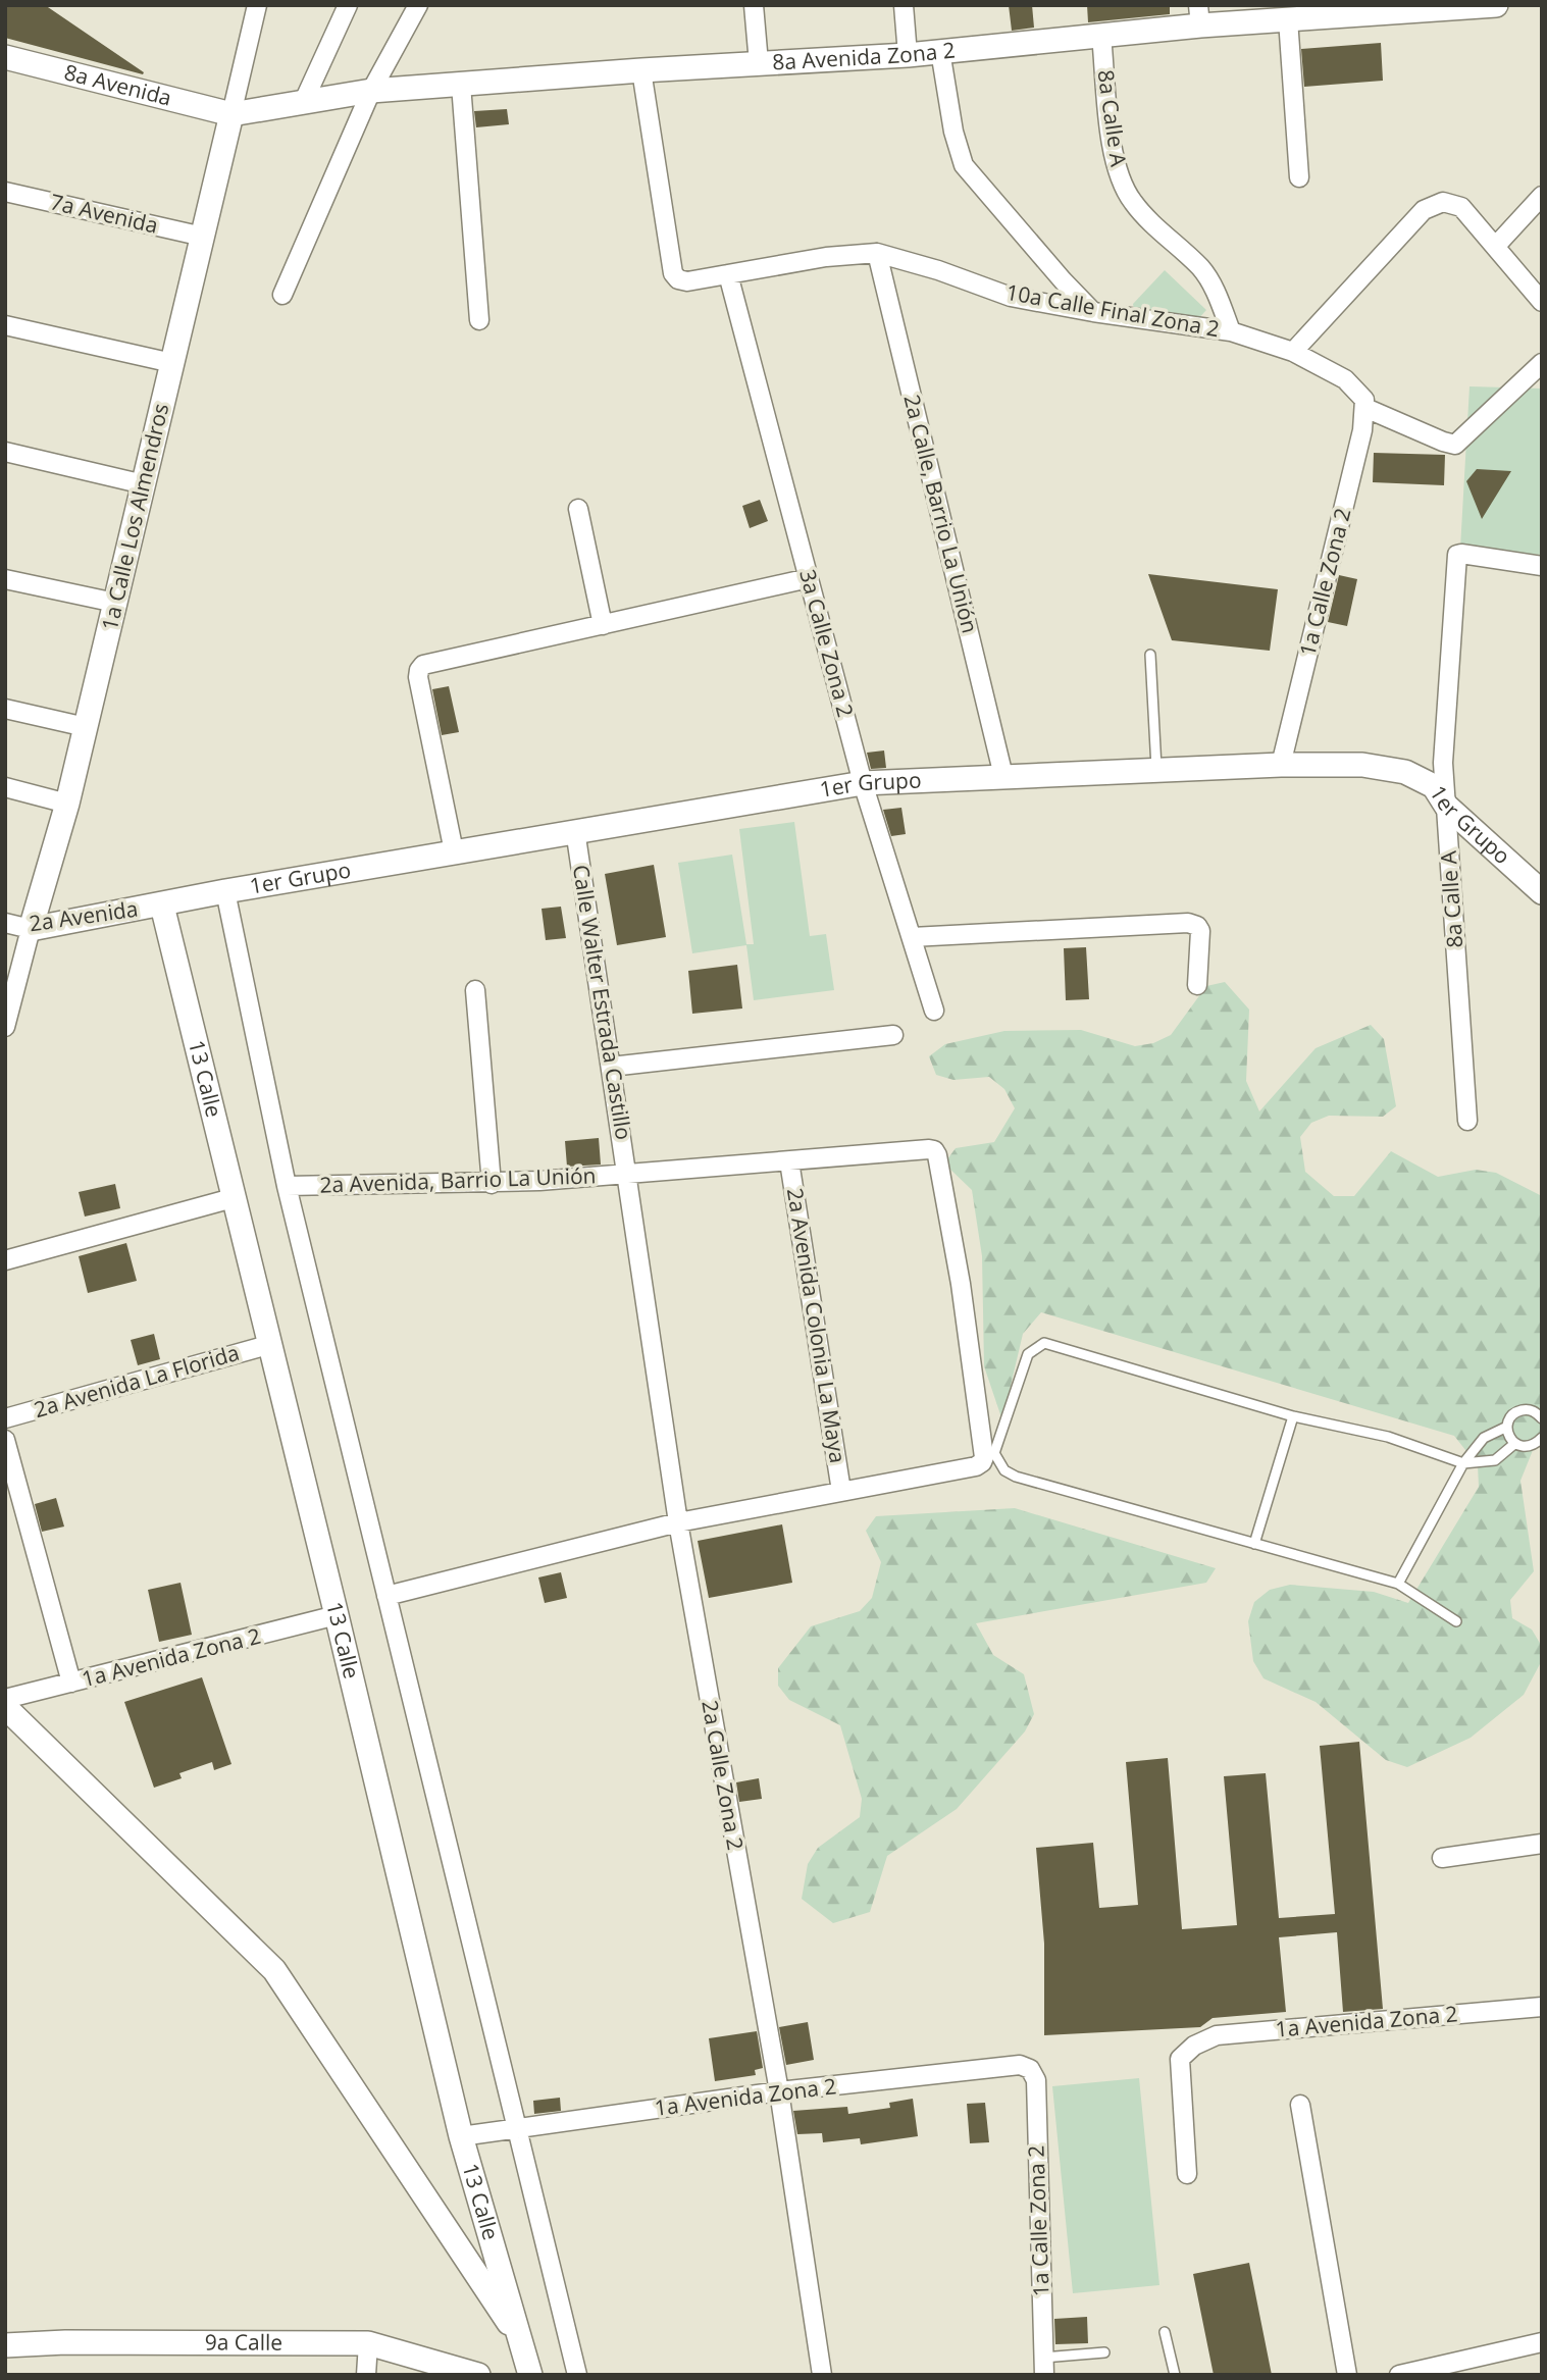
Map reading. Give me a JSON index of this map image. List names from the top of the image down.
{
  "streets": {
    "street": [
      "8a Avenida Zona 2",
      "8a Avenida",
      "8a Calle A",
      "7a Avenida",
      "10a Calle Final Zona 2",
      "2a Calle, Barrio La Unión",
      "1a Calle Los Almendros",
      "1a Calle Zona 2",
      "3a Calle Zona 2",
      "1er Grupo",
      "2a Avenida",
      "Calle Walter Estrada Castillo",
      "13 Calle",
      "2a Avenida, Barrio La Unión",
      "2a Avenida Colonia La Maya",
      "2a Avenida La Florida",
      "1a Avenida Zona 2",
      "2a Calle Zona 2",
      "9a Calle"
    ]
  },
  "crossings": [
    ["8a Avenida Zona 2", "8a Avenida"],
    ["8a Avenida Zona 2", "8a Calle A"],
    ["8a Avenida Zona 2", "10a Calle Final Zona 2"],
    ["8a Avenida Zona 2", "1a Calle Los Almendros"],
    ["8a Avenida", "1a Calle Los Almendros"],
    ["8a Calle A", "10a Calle Final Zona 2"],
    ["8a Calle A", "1er Grupo"],
    ["7a Avenida", "1a Calle Los Almendros"],
    ["10a Calle Final Zona 2", "2a Calle, Barrio La Unión"],
    ["10a Calle Final Zona 2", "1a Calle Zona 2"],
    ["10a Calle Final Zona 2", "3a Calle Zona 2"],
    ["2a Calle, Barrio La Unión", "1er Grupo"],
    ["1a Calle Los Almendros", "2a Avenida"],
    ["1a Calle Zona 2", "1er Grupo"],
    ["1a Calle Zona 2", "1a Avenida Zona 2"],
    ["3a Calle Zona 2", "1er Grupo"],
    ["1er Grupo", "2a Avenida"],
    ["1er Grupo", "Calle Walter Estrada Castillo"],
    ["1er Grupo", "13 Calle"],
    ["2a Avenida", "13 Calle"],
    ["Calle Walter Estrada Castillo", "2a Avenida, Barrio La Unión"],
    ["Calle Walter Estrada Castillo", "2a Calle Zona 2"],
    ["13 Calle", "2a Avenida La Florida"],
    ["13 Calle", "1a Avenida Zona 2"],
    ["2a Avenida, Barrio La Unión", "2a Avenida Colonia La Maya"],
    ["2a Avenida, Barrio La Unión", "2a Calle Zona 2"],
    ["1a Avenida Zona 2", "2a Calle Zona 2"]
  ]
}
